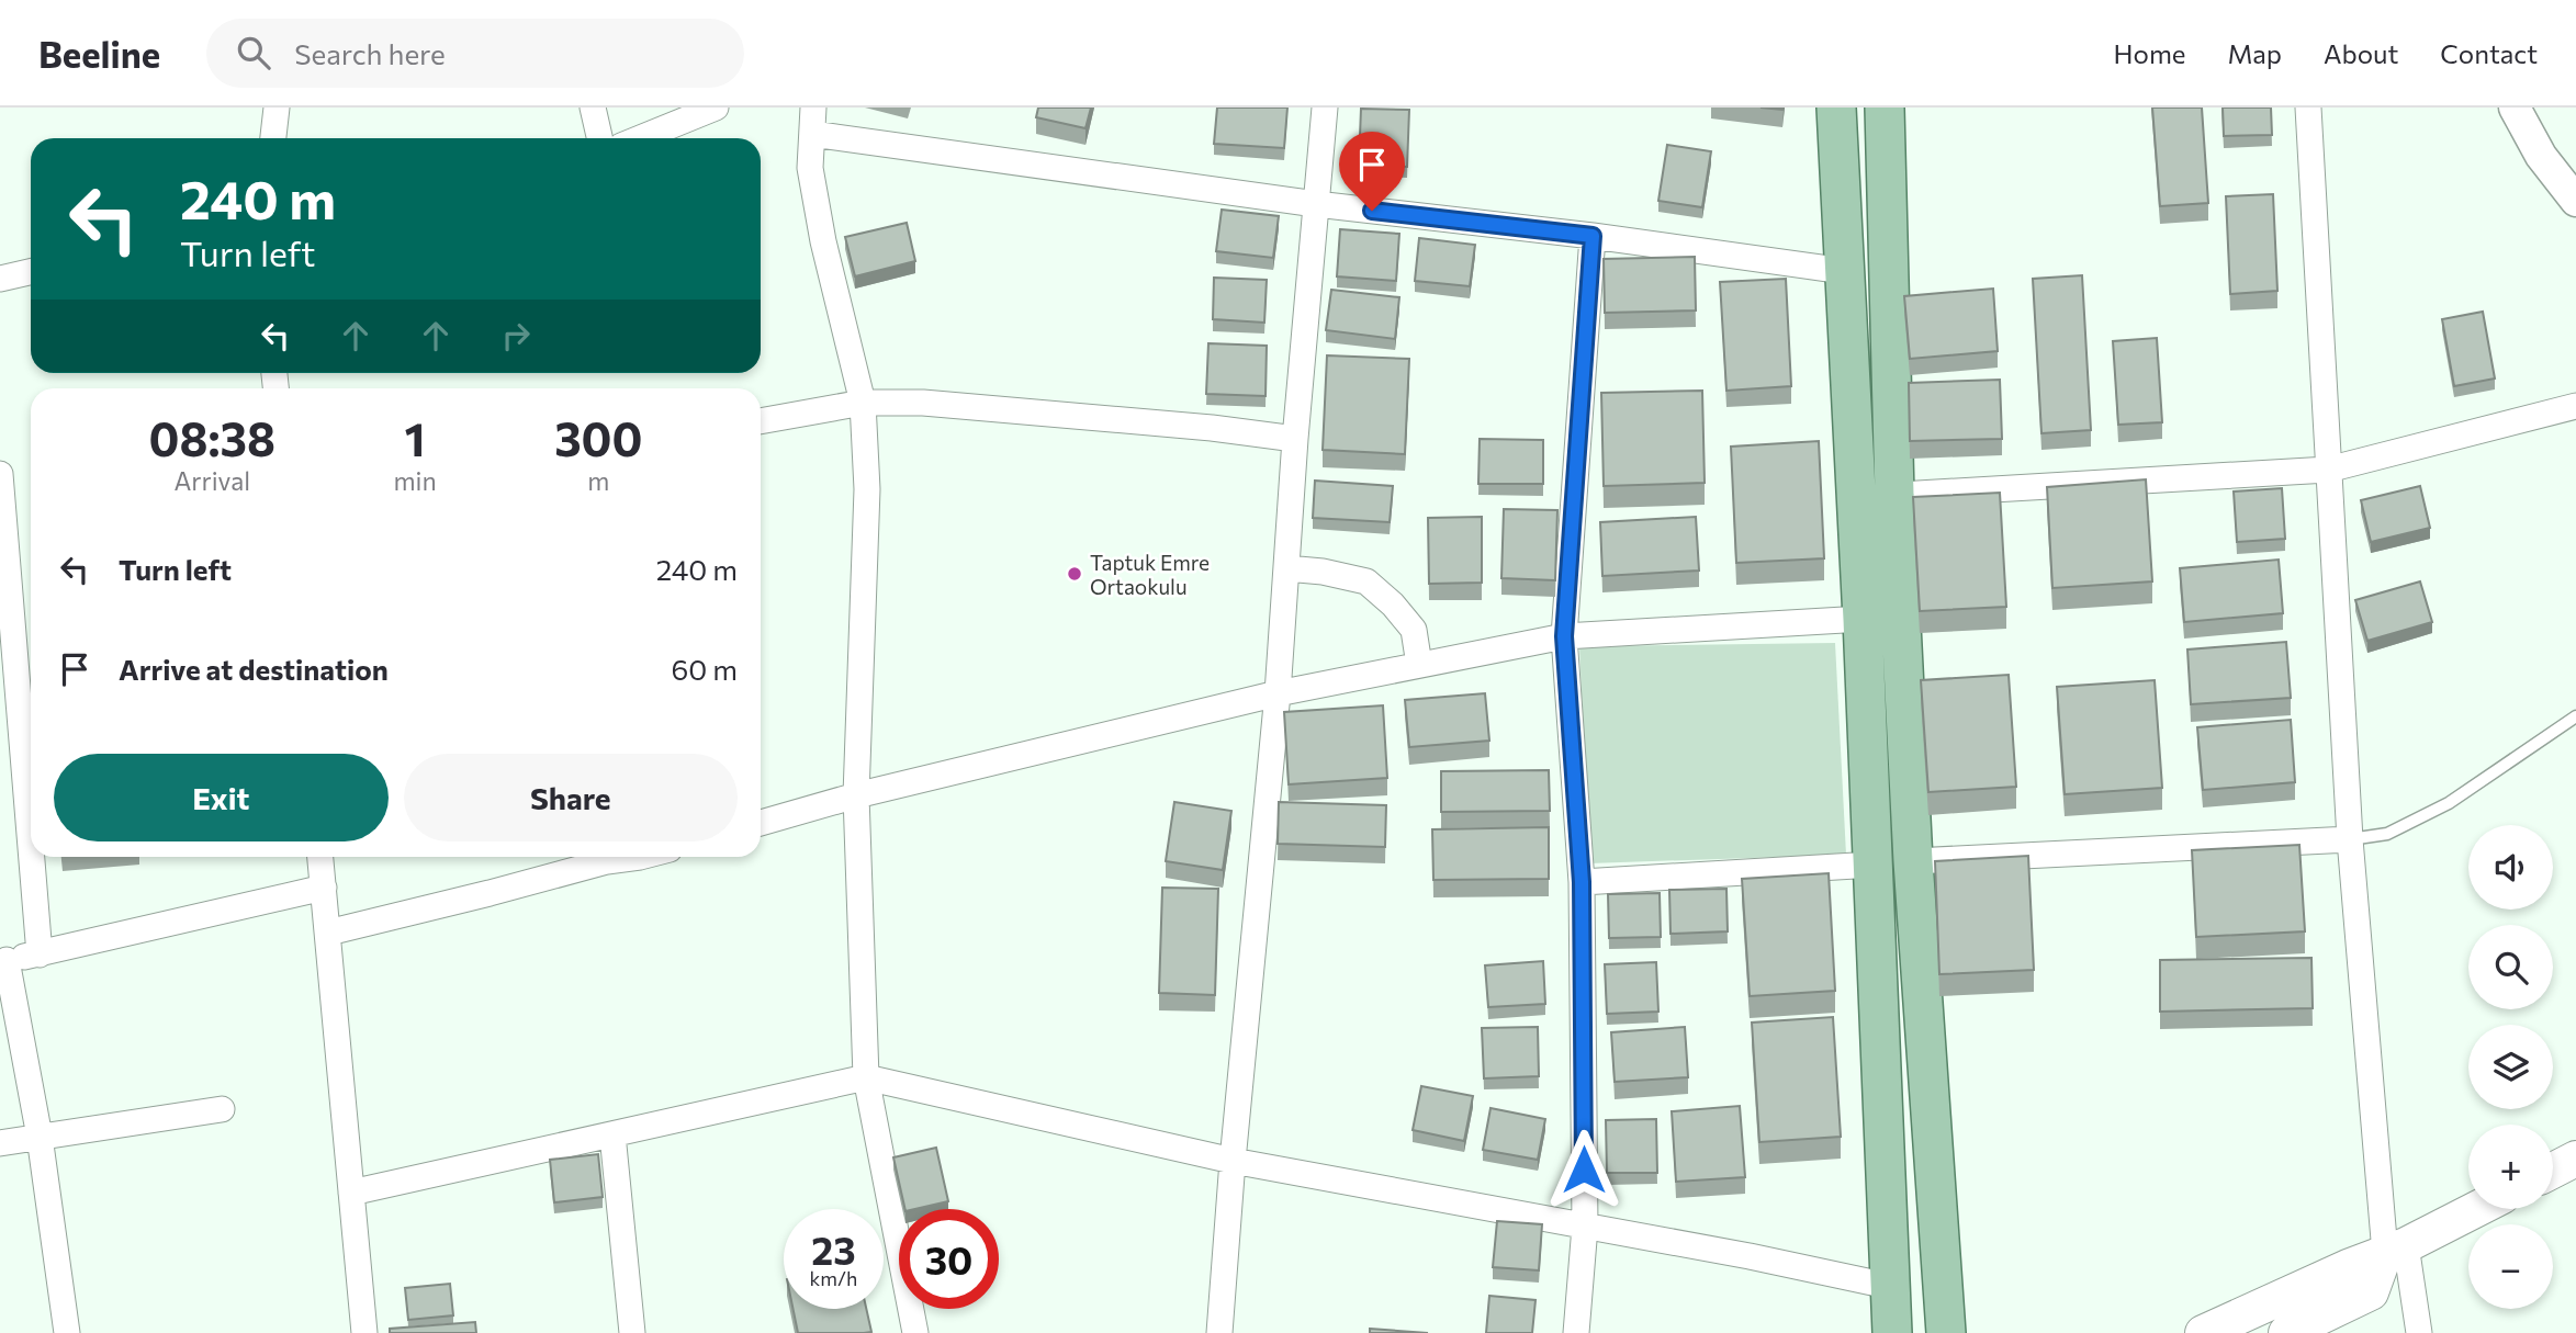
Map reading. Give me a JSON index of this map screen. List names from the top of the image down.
{
  "places": ["Taptuk Emre Ortaokulu"],
  "page": {
    "header": "Beeline",
    "search": "Search here",
    "nav": [
      "Home",
      "Map",
      "About",
      "Contact"
    ],
    "turn": ["240 m", "Turn left"],
    "eta": [
      "08:38",
      "Arrival",
      "1",
      "min",
      "300",
      "m"
    ],
    "list": [
      {
        "name": "Turn left",
        "value": "240 m"
      },
      {
        "name": "Arrive at destination",
        "value": "60 m"
      }
    ],
    "buttons": ["Exit", "Share"],
    "map_buttons": ["+", "−"],
    "speed": "23 km/h",
    "limit": "30"
  }
}
